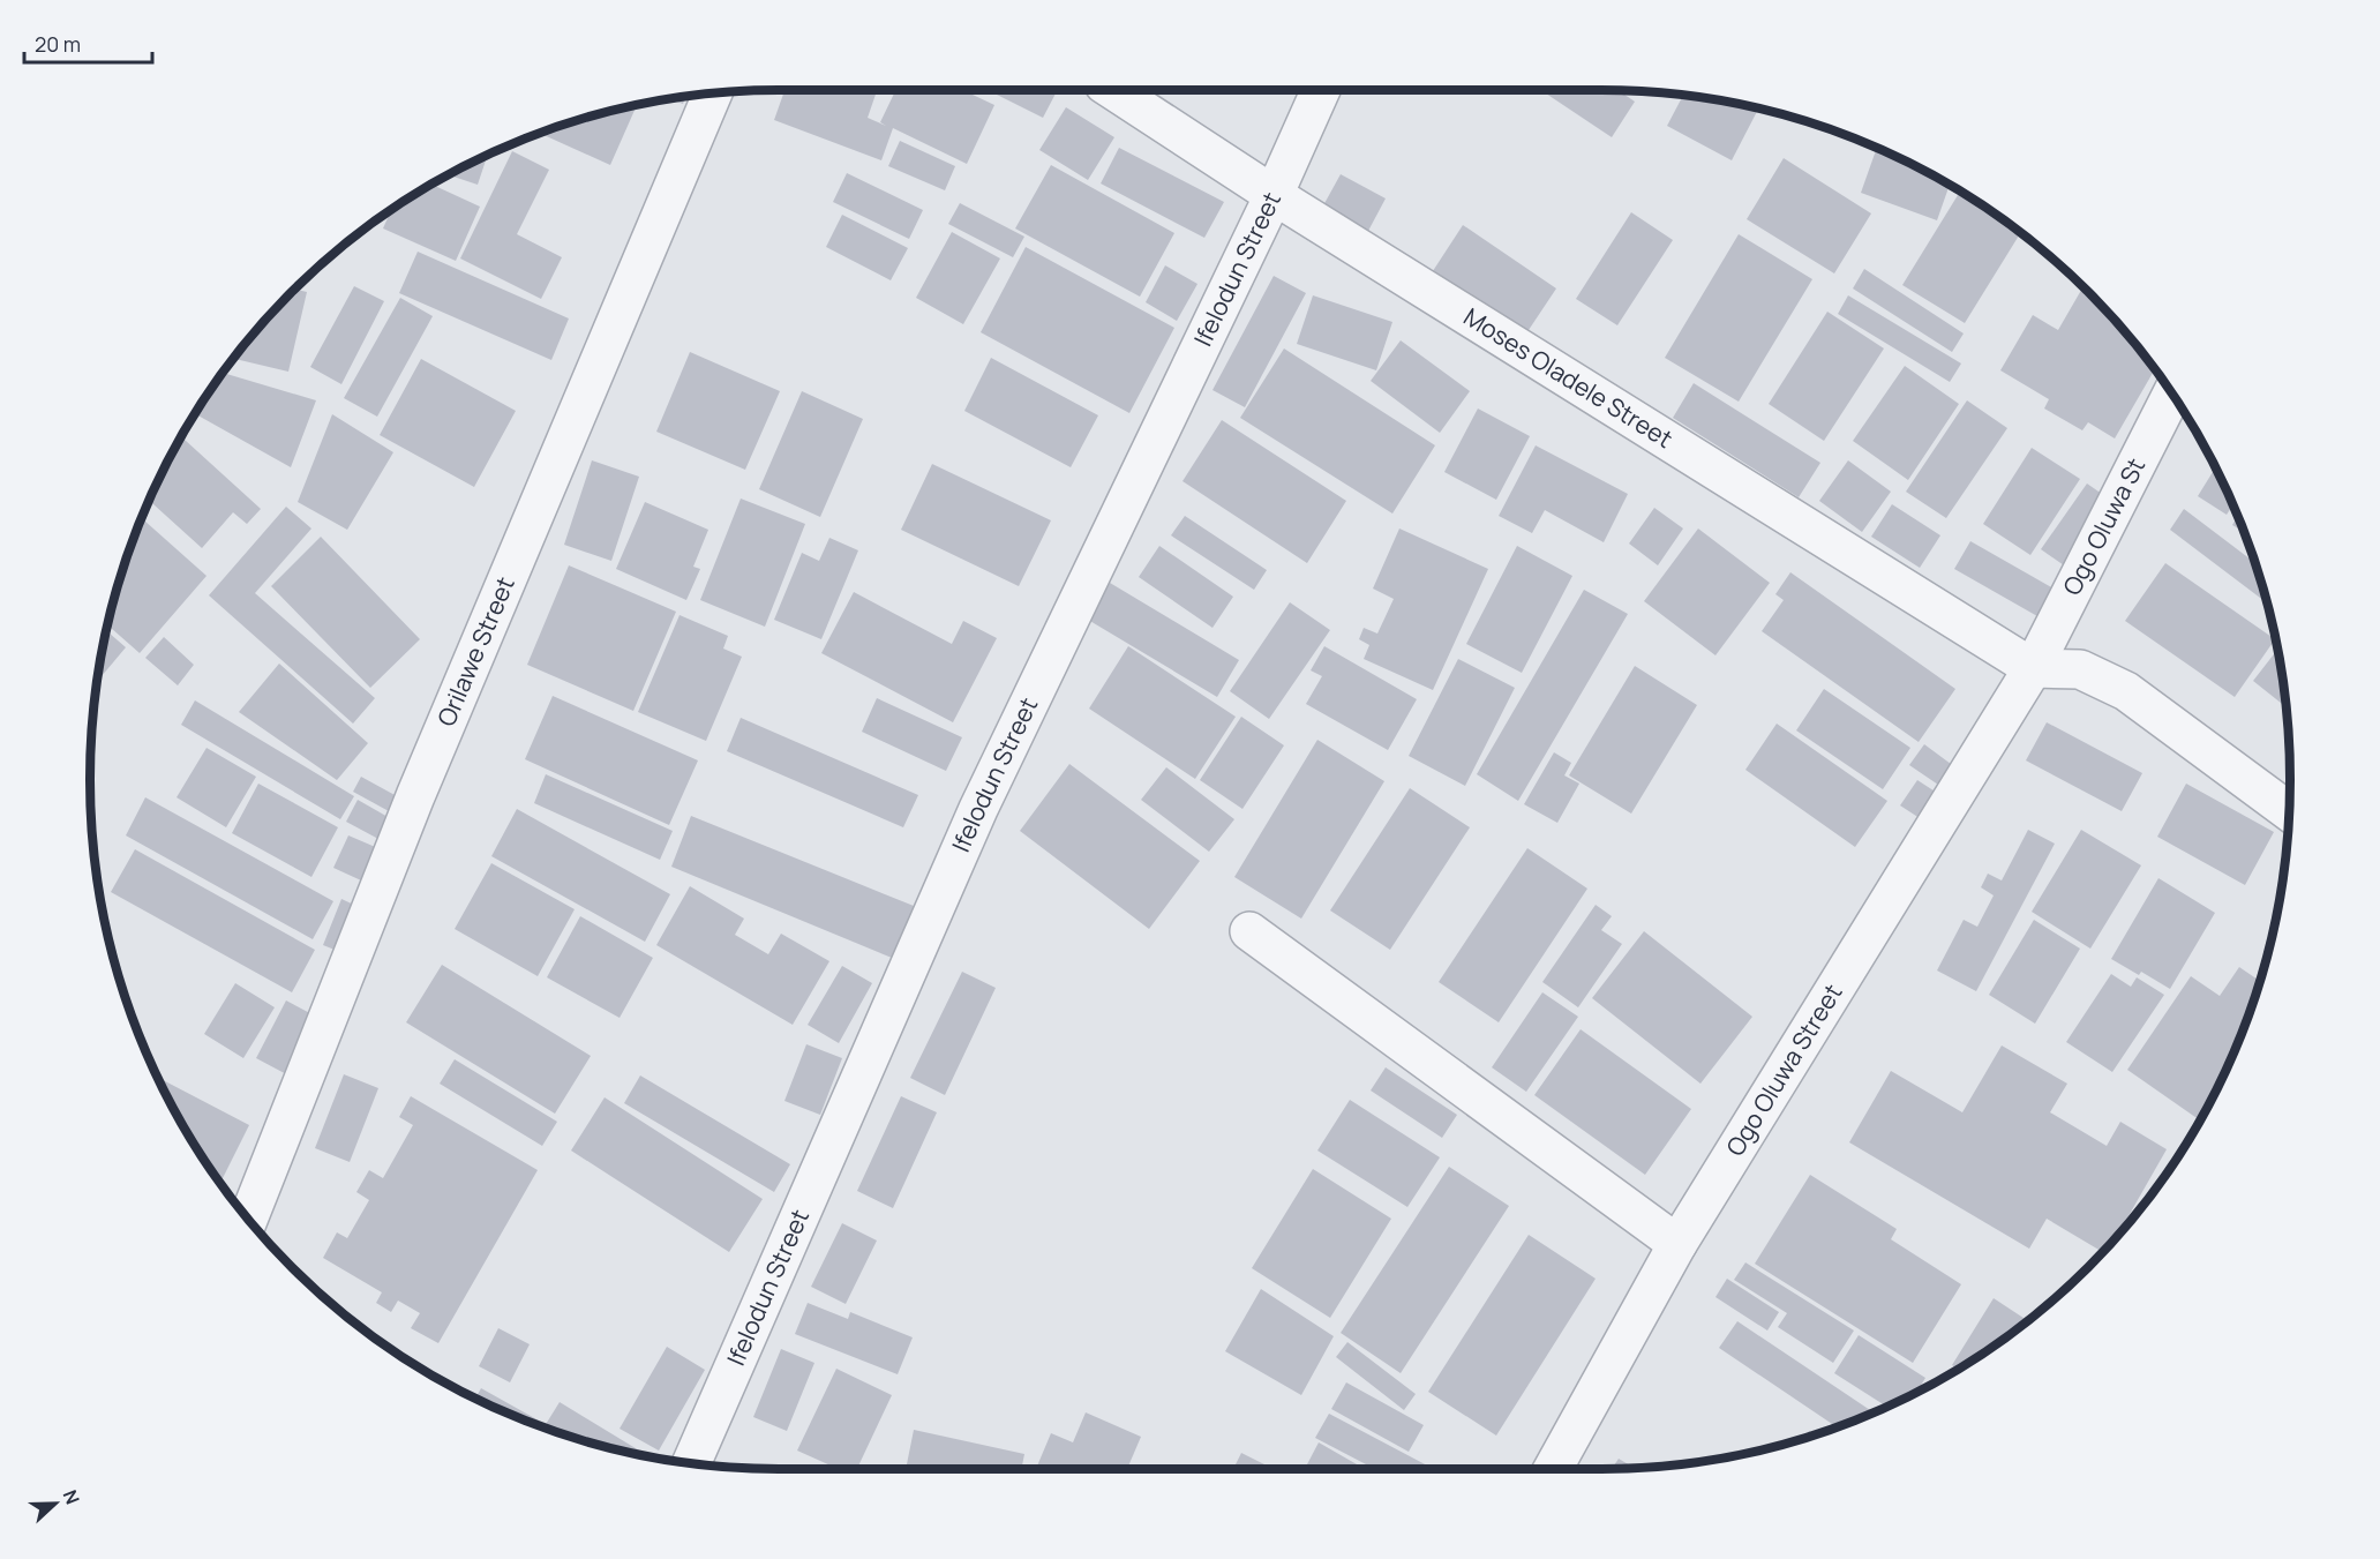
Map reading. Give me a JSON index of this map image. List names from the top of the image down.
{
  "streets": {
    "street": [
      "Ifelodun Street",
      "Moses Oladele Street",
      "Ogo Oluwa St",
      "Orilawe Street",
      "Ogo Oluwa Street"
    ]
  },
  "crossings": [
    ["Ifelodun Street", "Moses Oladele Street"],
    ["Moses Oladele Street", "Ogo Oluwa St"],
    ["Moses Oladele Street", "Ogo Oluwa Street"],
    ["Ogo Oluwa St", "Ogo Oluwa Street"]
  ],
  "scale_bar": "20 m",
  "north": "right"
}
